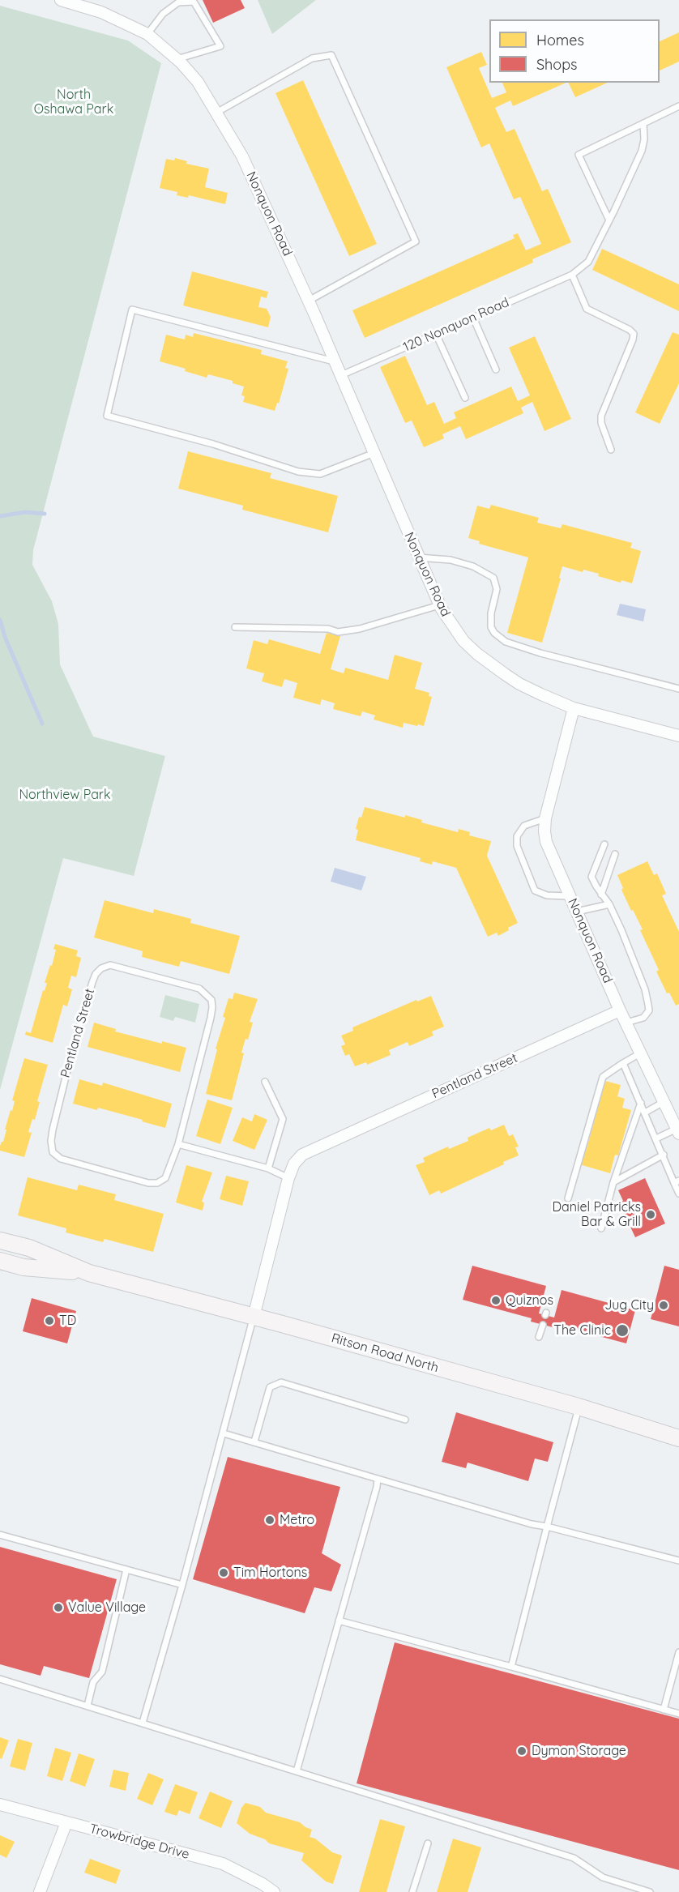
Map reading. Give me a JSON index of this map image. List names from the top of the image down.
{
  "streets": {
    "main road": ["Ritson Road North"],
    "street": ["Nonquon Road", "Pentland Street", "Trowbridge Drive"],
    "lane": ["120 Nonquon Road"]
  },
  "crossings": [
    ["Nonquon Road", "120 Nonquon Road"],
    ["Nonquon Road", "Pentland Street"],
    ["Pentland Street", "Ritson Road North"]
  ],
  "parks": ["North Oshawa Park", "Northview Park"],
  "places": [
    "Daniel Patricks Bar & Grill",
    "Quiznos",
    "Jug City",
    "TD",
    "The Clinic",
    "Metro",
    "Tim Hortons",
    "Value Village",
    "Dymon Storage"
  ],
  "legend": ["Homes", "Shops"]
}
